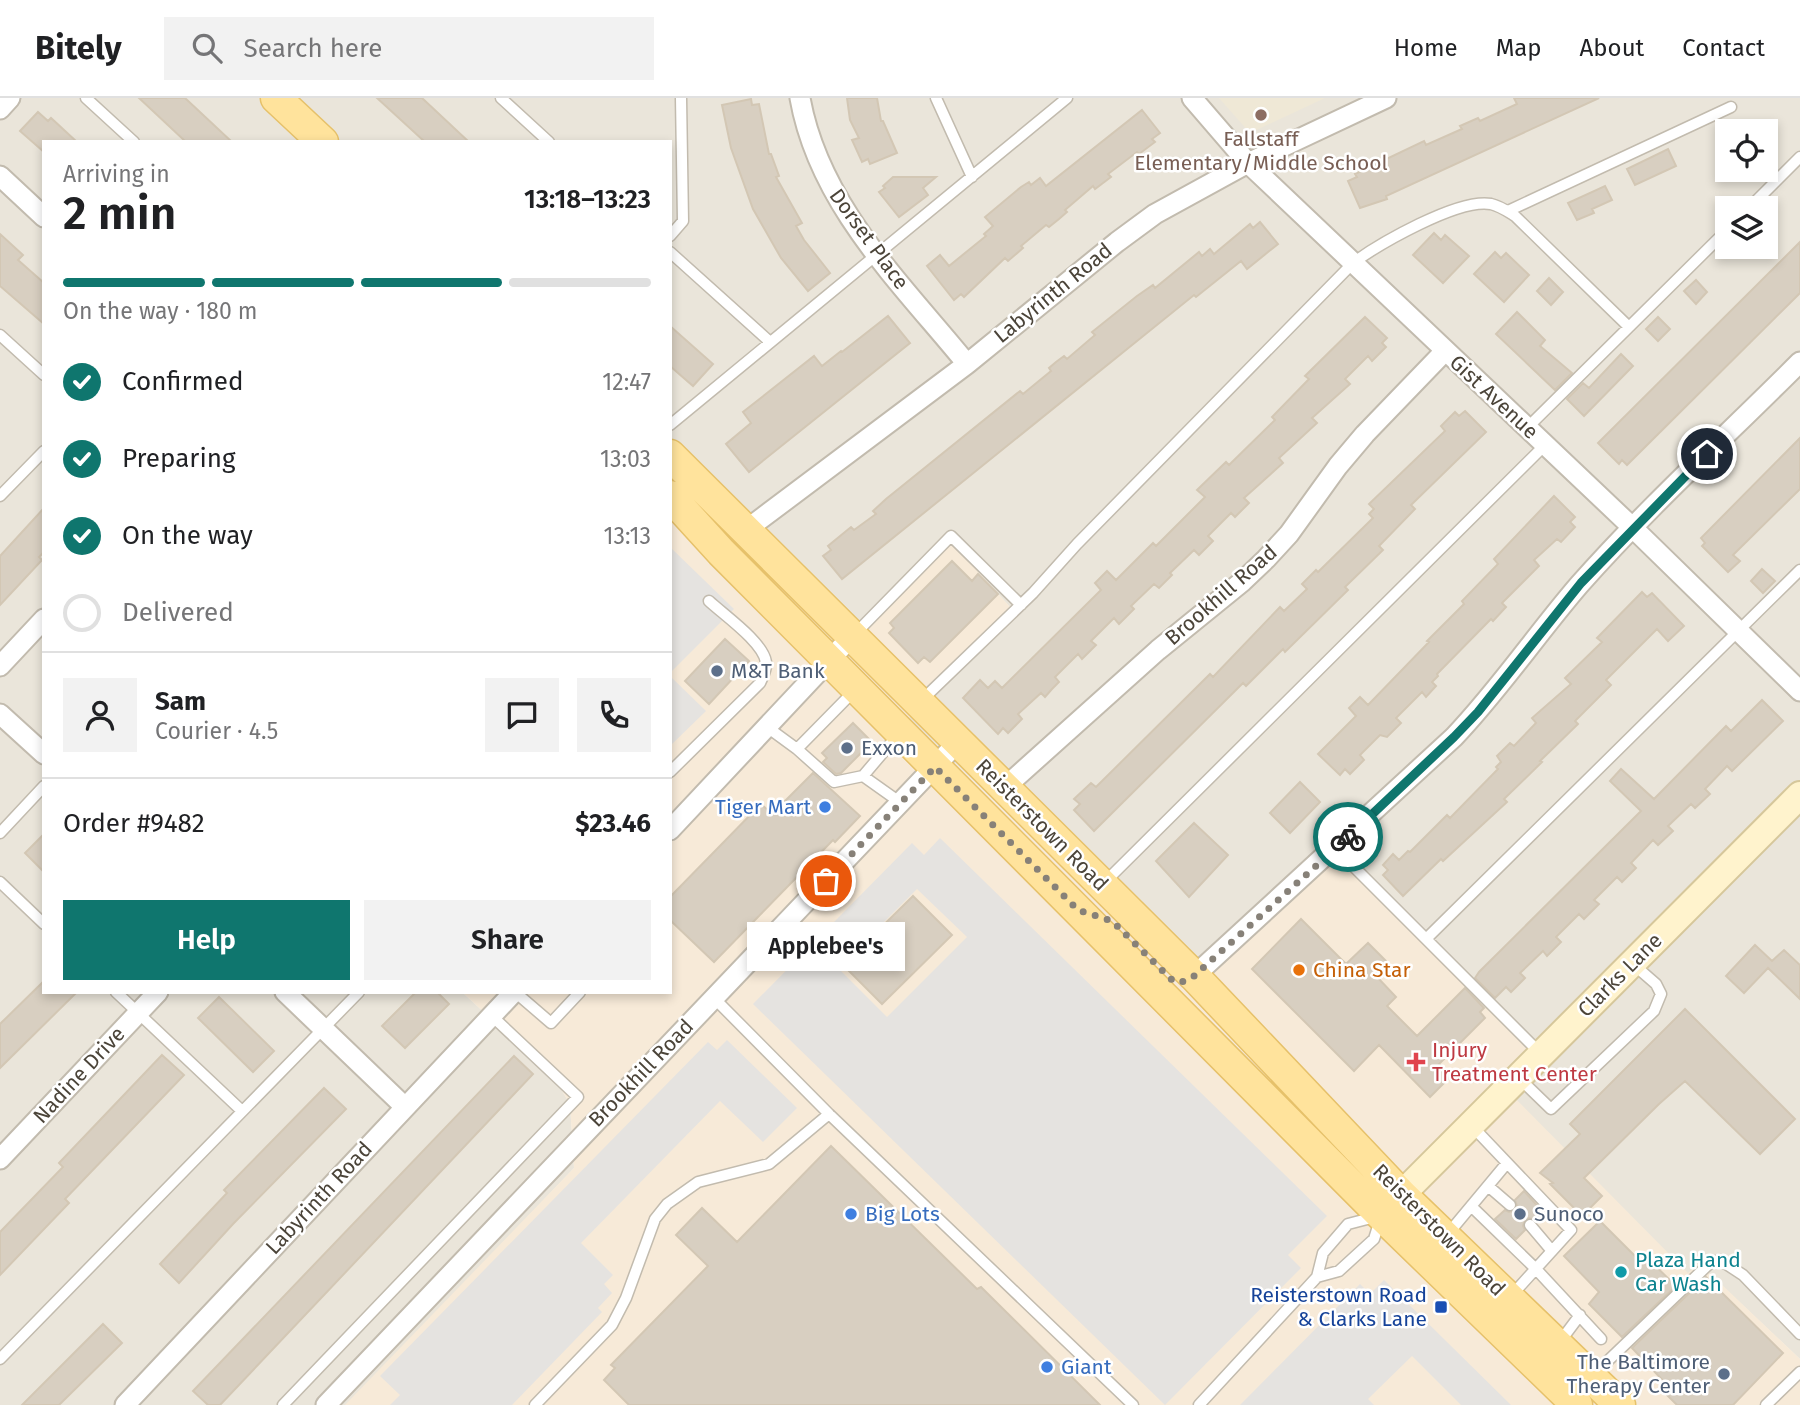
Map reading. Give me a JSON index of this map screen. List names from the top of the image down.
{
  "streets": {
    "main road": ["Reisterstown Road"],
    "street": [
      "Dorset Place",
      "Labyrinth Road",
      "Gist Avenue",
      "Brookhill Road",
      "Clarks Lane",
      "Nadine Drive"
    ]
  },
  "crossings": [
    ["Dorset Place", "Labyrinth Road"],
    ["Labyrinth Road", "Gist Avenue"],
    ["Labyrinth Road", "Reisterstown Road"],
    ["Gist Avenue", "Brookhill Road"],
    ["Brookhill Road", "Reisterstown Road"],
    ["Reisterstown Road", "Clarks Lane"]
  ],
  "places": {
    "other": [
      "Fallstaff Elementary/Middle School",
      "M&T Bank",
      "Exxon",
      "Tiger Mart",
      "Applebee's",
      "China Star",
      "Big Lots",
      "Sunoco",
      "Plaza Hand Car Wash",
      "Giant",
      "The Baltimore Therapy Center"
    ],
    "health": ["Injury Treatment Center"],
    "transit": ["Reisterstown Road & Clarks Lane"]
  },
  "page": {
    "header": "Bitely",
    "search": "Search here",
    "nav": [
      "Home",
      "Map",
      "About",
      "Contact"
    ],
    "heading": ["2 min", "Arriving in", "13:18–13:23"],
    "panel": [
      "Sam",
      "Courier · 4.5",
      "Order #9482",
      "$23.46"
    ],
    "bar": "On the way · 180 m",
    "list": [
      ["Confirmed", "12:47"],
      ["Preparing", "13:03"],
      ["On the way", "13:13"],
      "Delivered"
    ],
    "buttons": ["Help", "Share"],
    "bubble": "Applebee's"
  }
}
